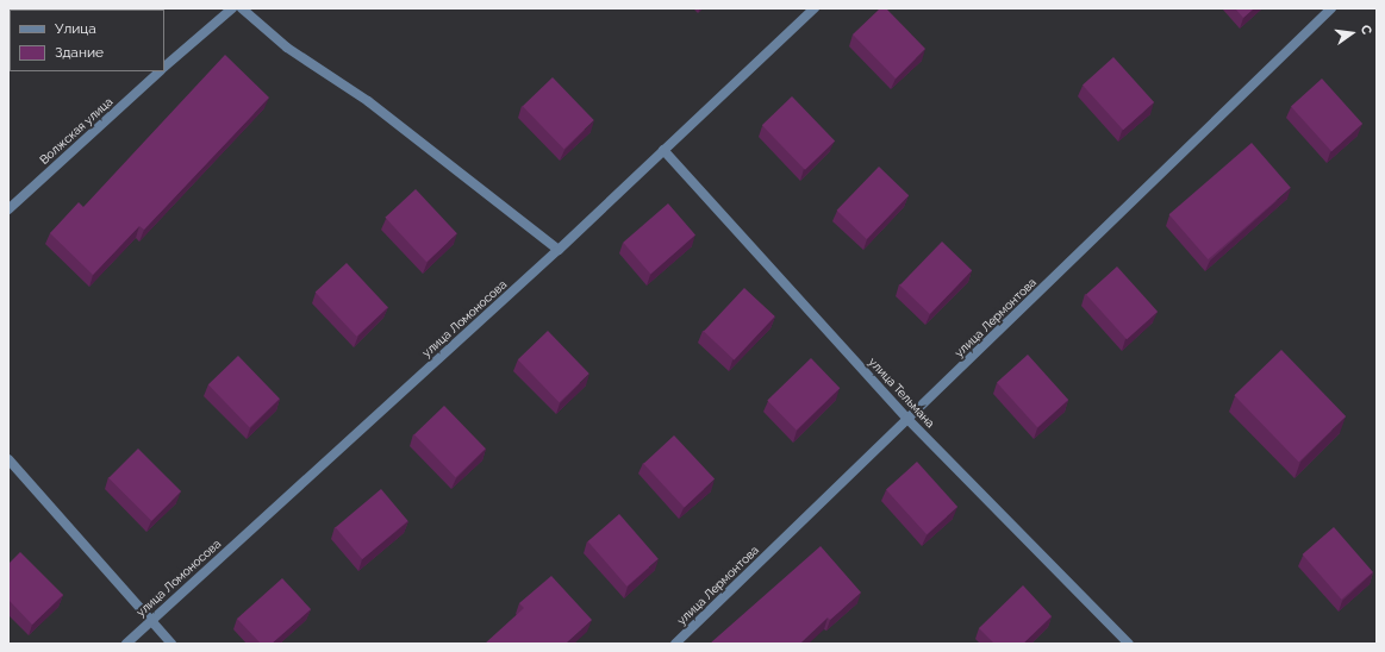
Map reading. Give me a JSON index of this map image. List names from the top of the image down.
{
  "streets": {
    "street": [
      "Волжская улица",
      "улица Лермонтова",
      "улица Ломоносова",
      "улица Тельмана"
    ]
  },
  "crossings": [
    ["улица Лермонтова", "улица Тельмана"],
    ["улица Ломоносова", "улица Тельмана"]
  ],
  "legend": ["Улица", "Здание"],
  "north": "right"
}
